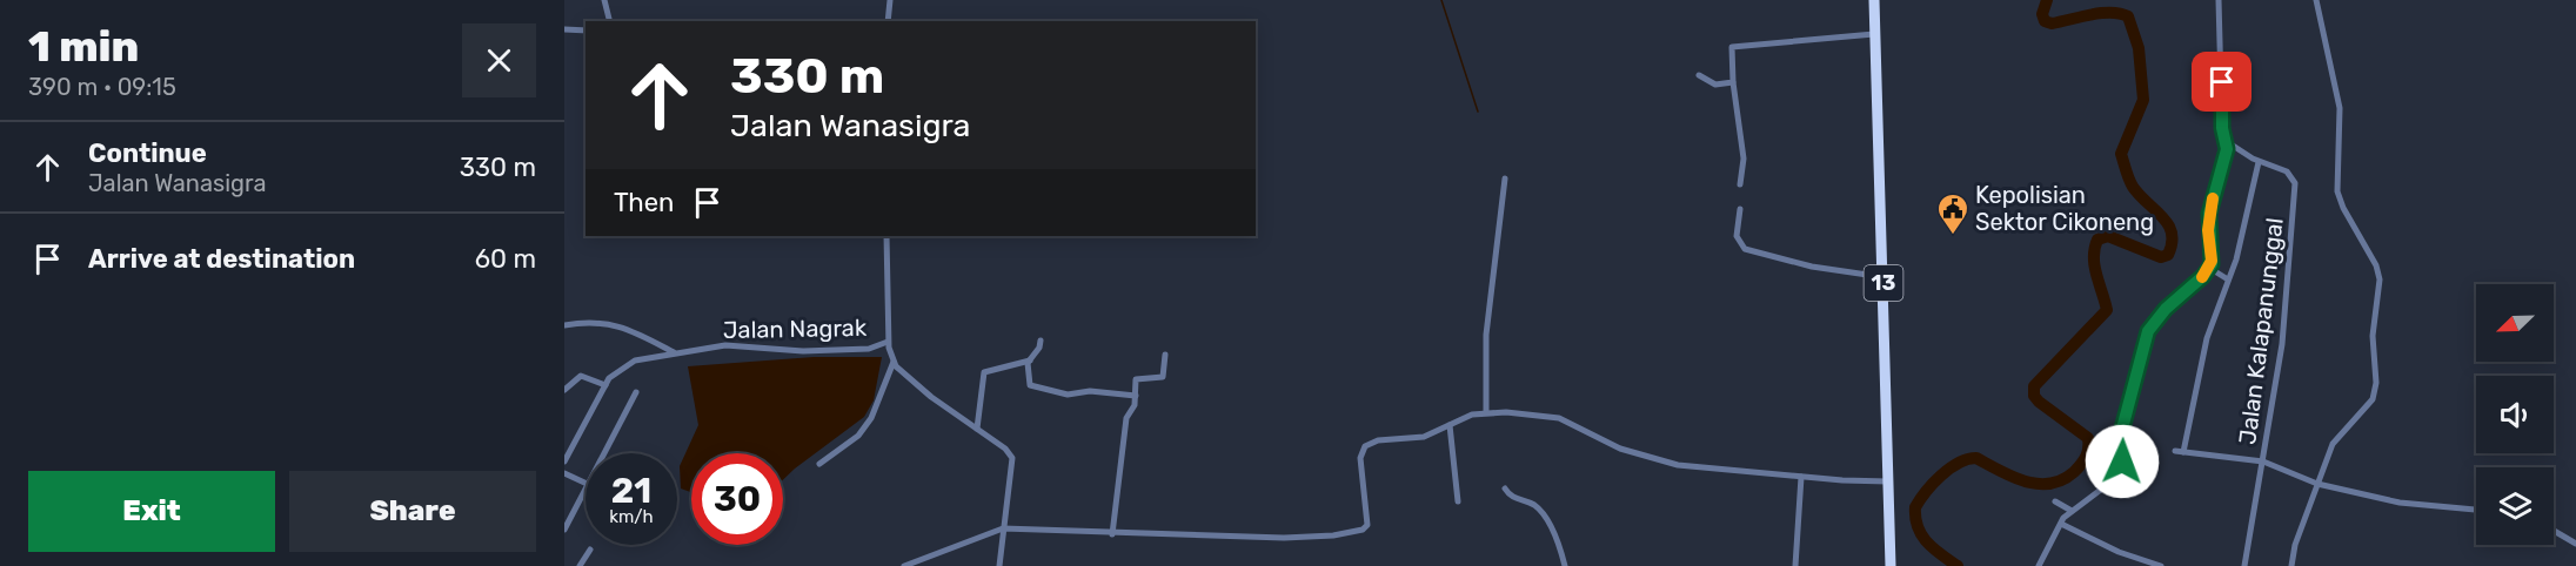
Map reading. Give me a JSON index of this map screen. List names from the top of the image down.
{
  "streets": {
    "highway": ["13"],
    "street": ["Jalan Nagrak", "Jalan Kalapanunggal"]
  },
  "places": {
    "public building": ["Kepolisian Sektor Cikoneng"]
  },
  "north": "bottom left",
  "page": {
    "heading": ["1 min", "390 m · 09:15"],
    "turn": ["330 m", "Jalan Wanasigra"],
    "list": [
      {
        "name": "Continue",
        "note": "Jalan Wanasigra",
        "value": "330 m"
      },
      {
        "name": "Arrive at destination",
        "value": "60 m"
      }
    ],
    "then": "Then",
    "speed": "21 km/h",
    "limit": "30",
    "buttons": ["Exit", "Share"]
  }
}
